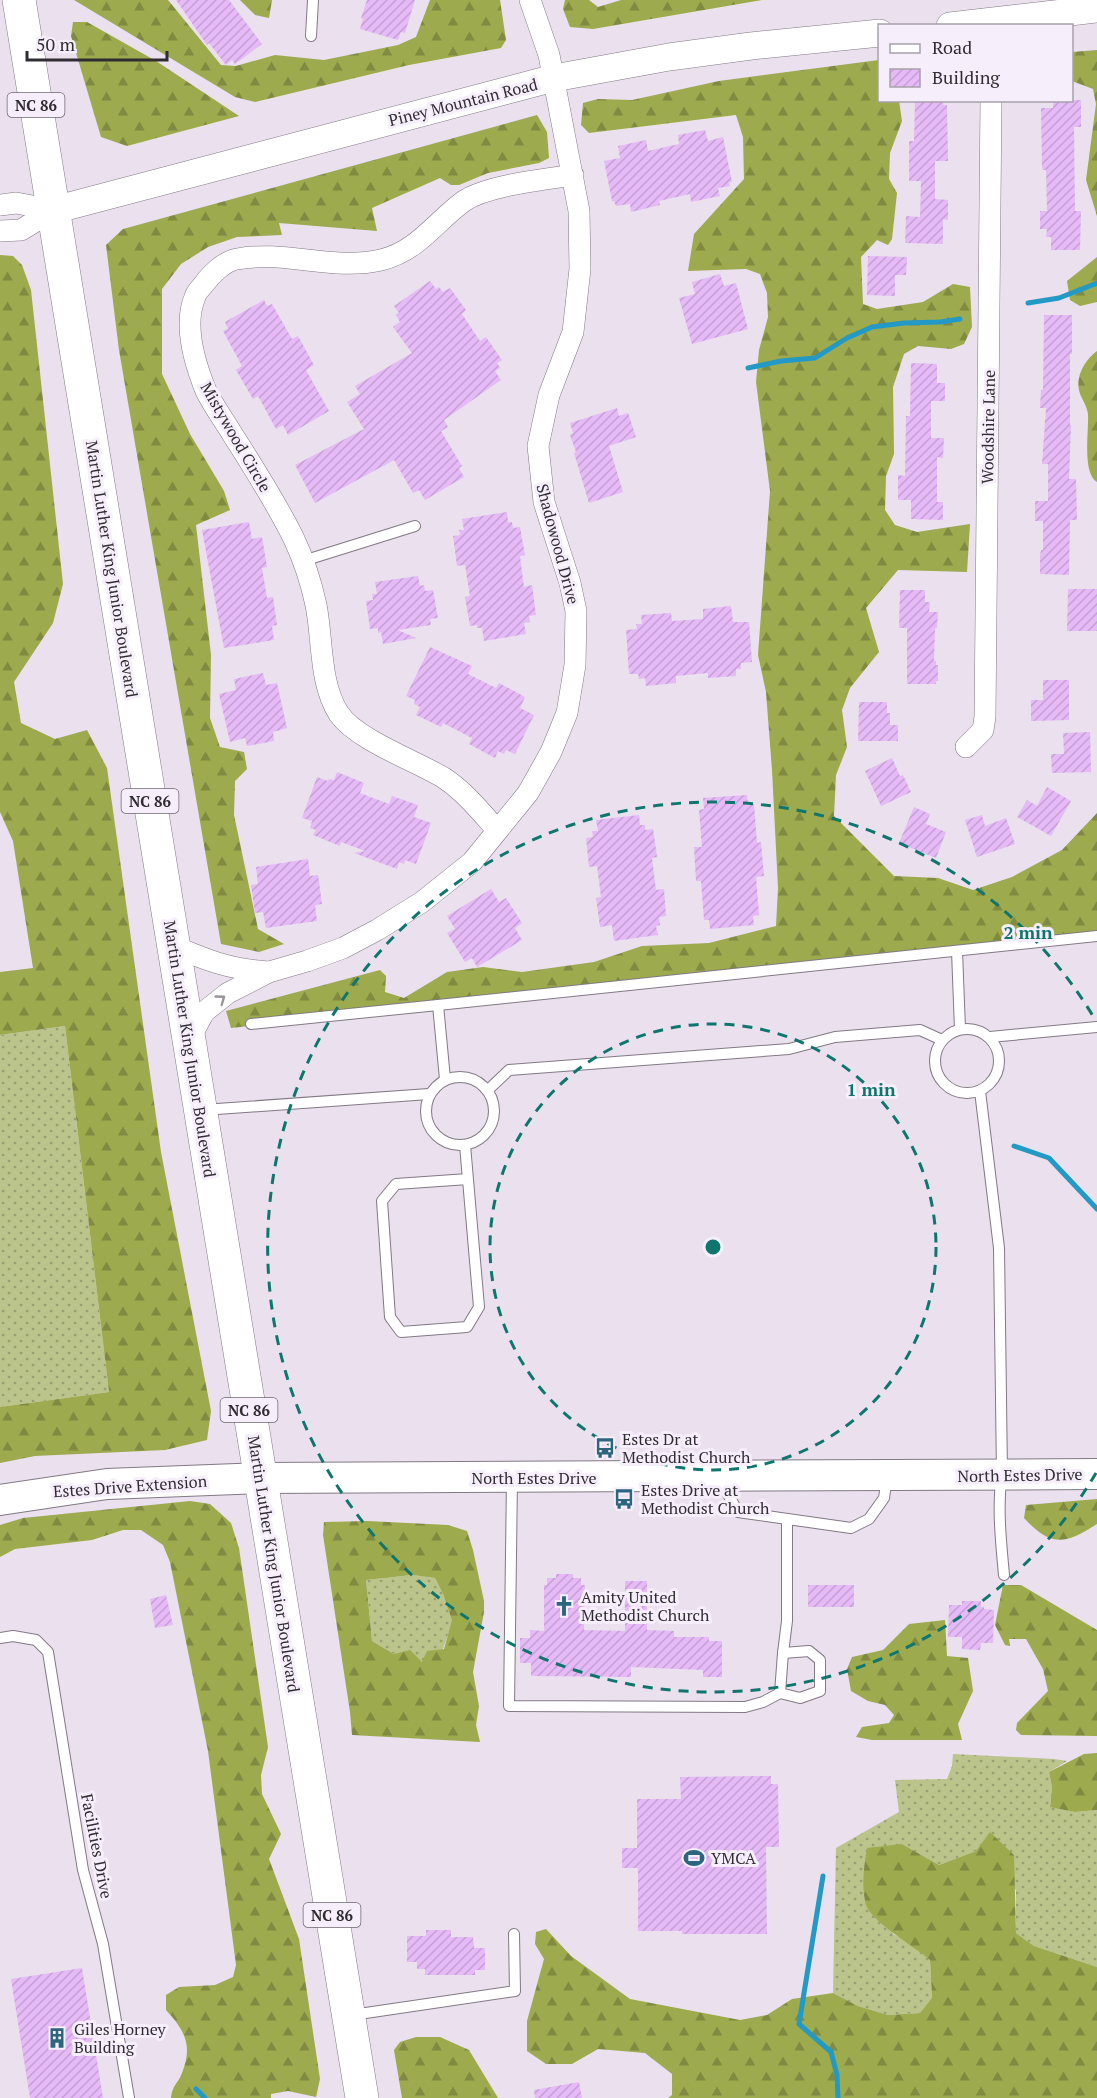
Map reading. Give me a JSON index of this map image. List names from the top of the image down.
{
  "streets": {
    "main road": [
      "NC 86",
      "Martin Luther King Junior Boulevard",
      "North Estes Drive",
      "Estes Drive Extension"
    ],
    "street": [
      "Piney Mountain Road",
      "Woodshire Lane",
      "Mistywood Circle",
      "Shadowood Drive"
    ],
    "lane": ["Facilities Drive"]
  },
  "crossings": [
    ["Piney Mountain Road", "Shadowood Drive"],
    ["Piney Mountain Road", "Martin Luther King Junior Boulevard"],
    ["Mistywood Circle", "Shadowood Drive"],
    ["Shadowood Drive", "Martin Luther King Junior Boulevard"],
    ["Martin Luther King Junior Boulevard", "North Estes Drive"],
    ["Martin Luther King Junior Boulevard", "Estes Drive Extension"],
    ["North Estes Drive", "Estes Drive Extension"]
  ],
  "places": {
    "bus stop": ["Estes Dr at Methodist Church", "Estes Drive at Methodist Church"],
    "church": ["Amity United Methodist Church"],
    "sports": ["YMCA"],
    "building": ["Giles Horney Building"]
  },
  "legend": ["Road", "Building"],
  "scale_bar": "50 m",
  "rings": ["2 min", "1 min"]
}
